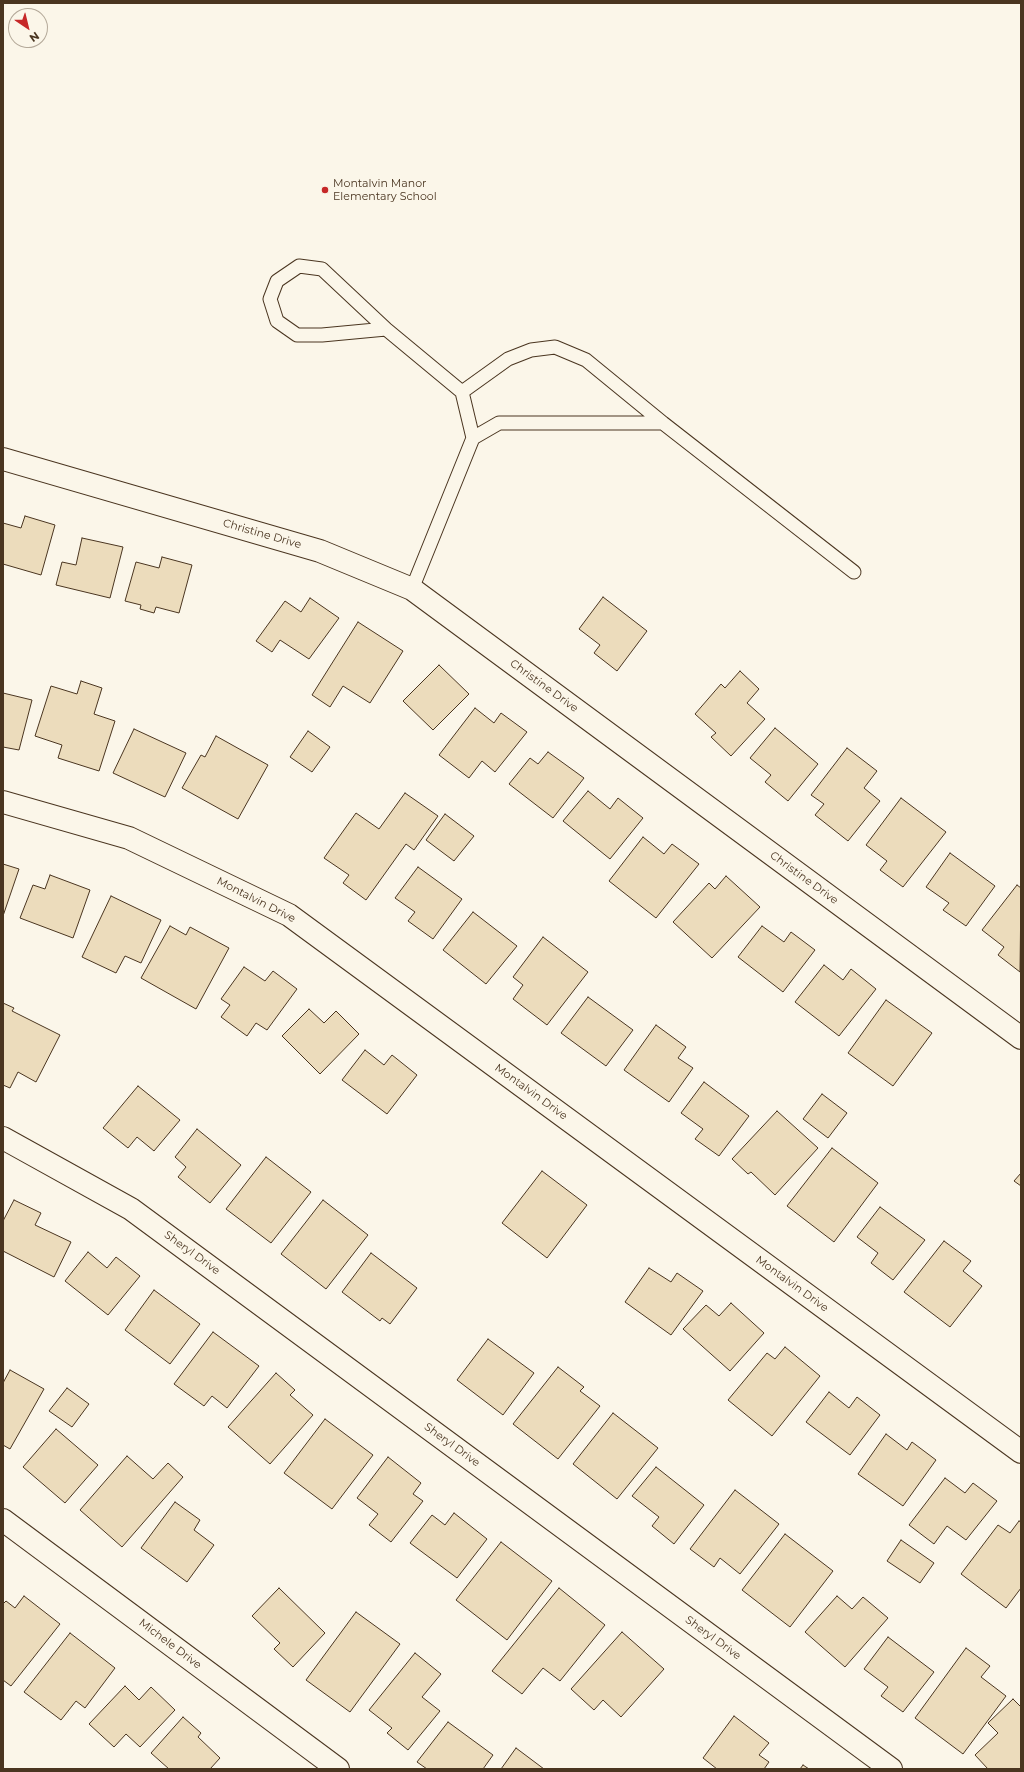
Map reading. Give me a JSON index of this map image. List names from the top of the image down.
{
  "streets": {
    "street": [
      "Christine Drive",
      "Montalvin Drive",
      "Sheryl Drive",
      "Michele Drive"
    ]
  },
  "places": ["Montalvin Manor Elementary School"],
  "north": "bottom right"
}
